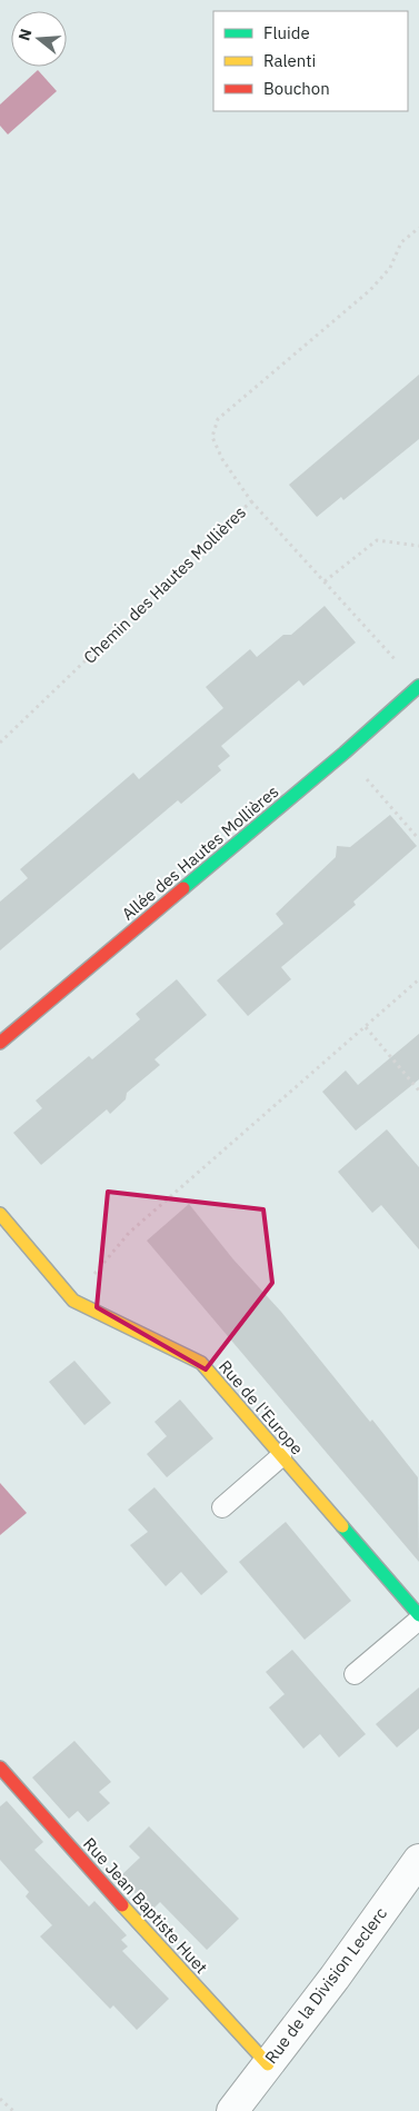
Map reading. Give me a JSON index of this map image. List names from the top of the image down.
{
  "streets": {
    "street": [
      "Allée des Hautes Mollières",
      "Rue de l'Europe",
      "Rue Jean Baptiste Huet",
      "Rue de la Division Leclerc"
    ],
    "path": ["Chemin des Hautes Mollières"]
  },
  "crossings": [
    ["Rue Jean Baptiste Huet", "Rue de la Division Leclerc"]
  ],
  "legend": ["Fluide", "Ralenti", "Bouchon"],
  "north": "left"
}
